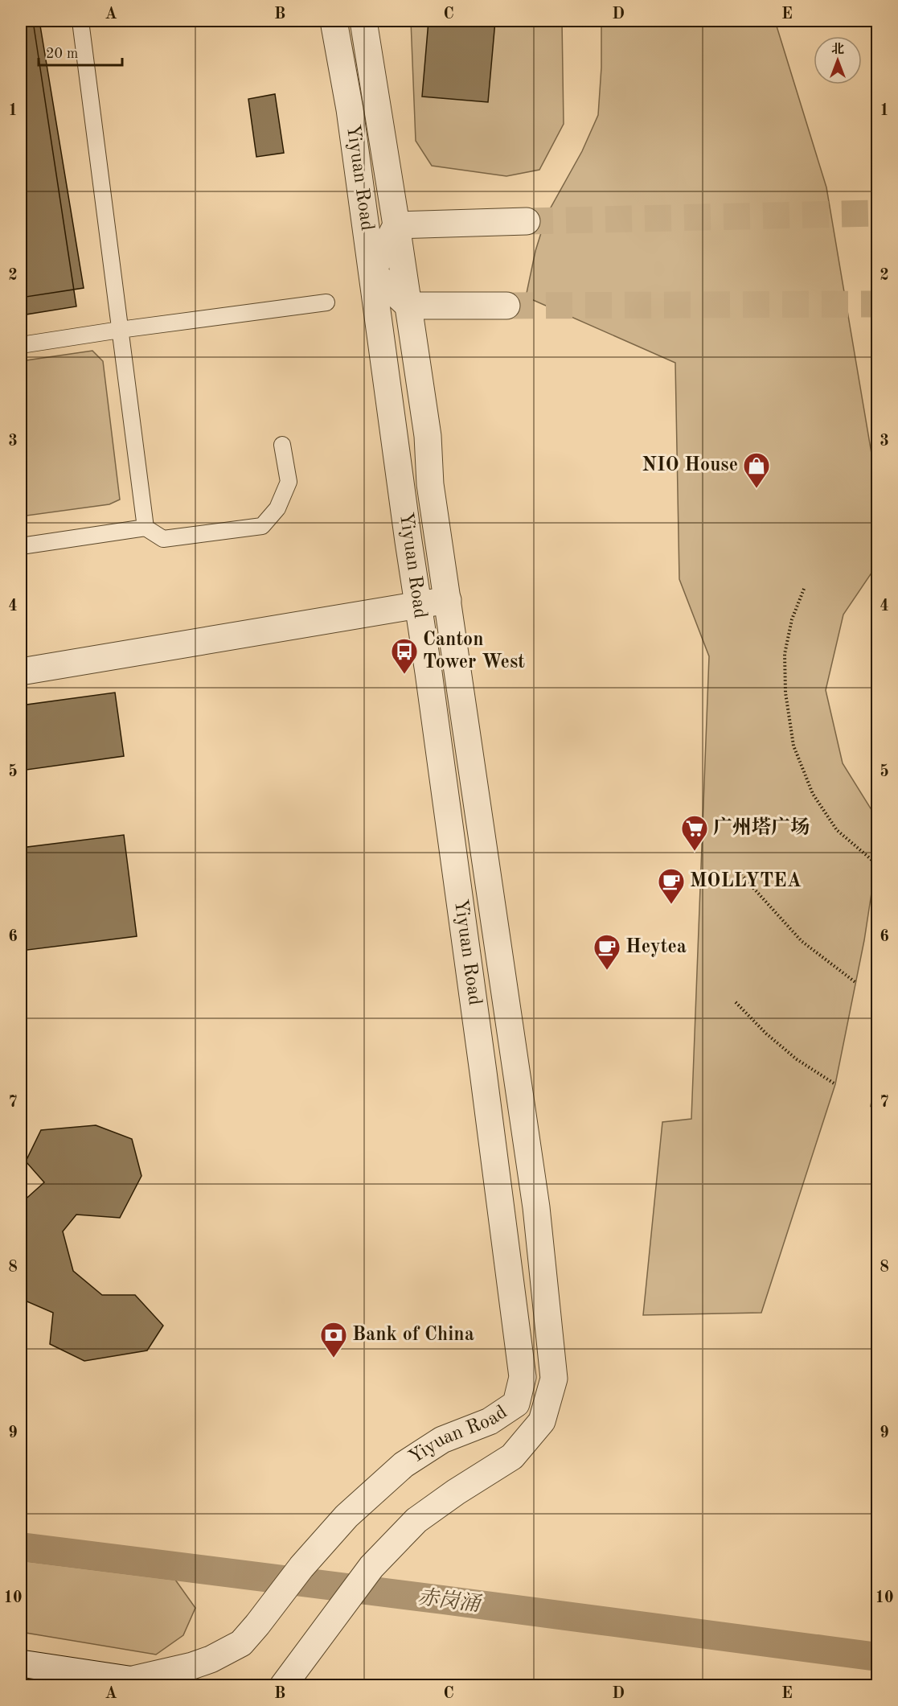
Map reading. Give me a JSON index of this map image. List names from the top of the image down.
{
  "streets": {
    "street": ["Yiyuan Road"]
  },
  "water": ["赤岗涌"],
  "places": {
    "shop": ["NIO House"],
    "bus stop": ["Canton Tower West"],
    "supermarket": ["广州塔广场"],
    "cafe": ["MOLLYTEA", "Heytea"],
    "bank": ["Bank of China"]
  },
  "scale_bar": "20 m",
  "north": "top",
  "grid": {
    "columns": [
      "A",
      "B",
      "C",
      "D",
      "E"
    ],
    "rows": [
      "1",
      "2",
      "3",
      "4",
      "5",
      "6",
      "7",
      "8",
      "9",
      "10"
    ]
  }
}
